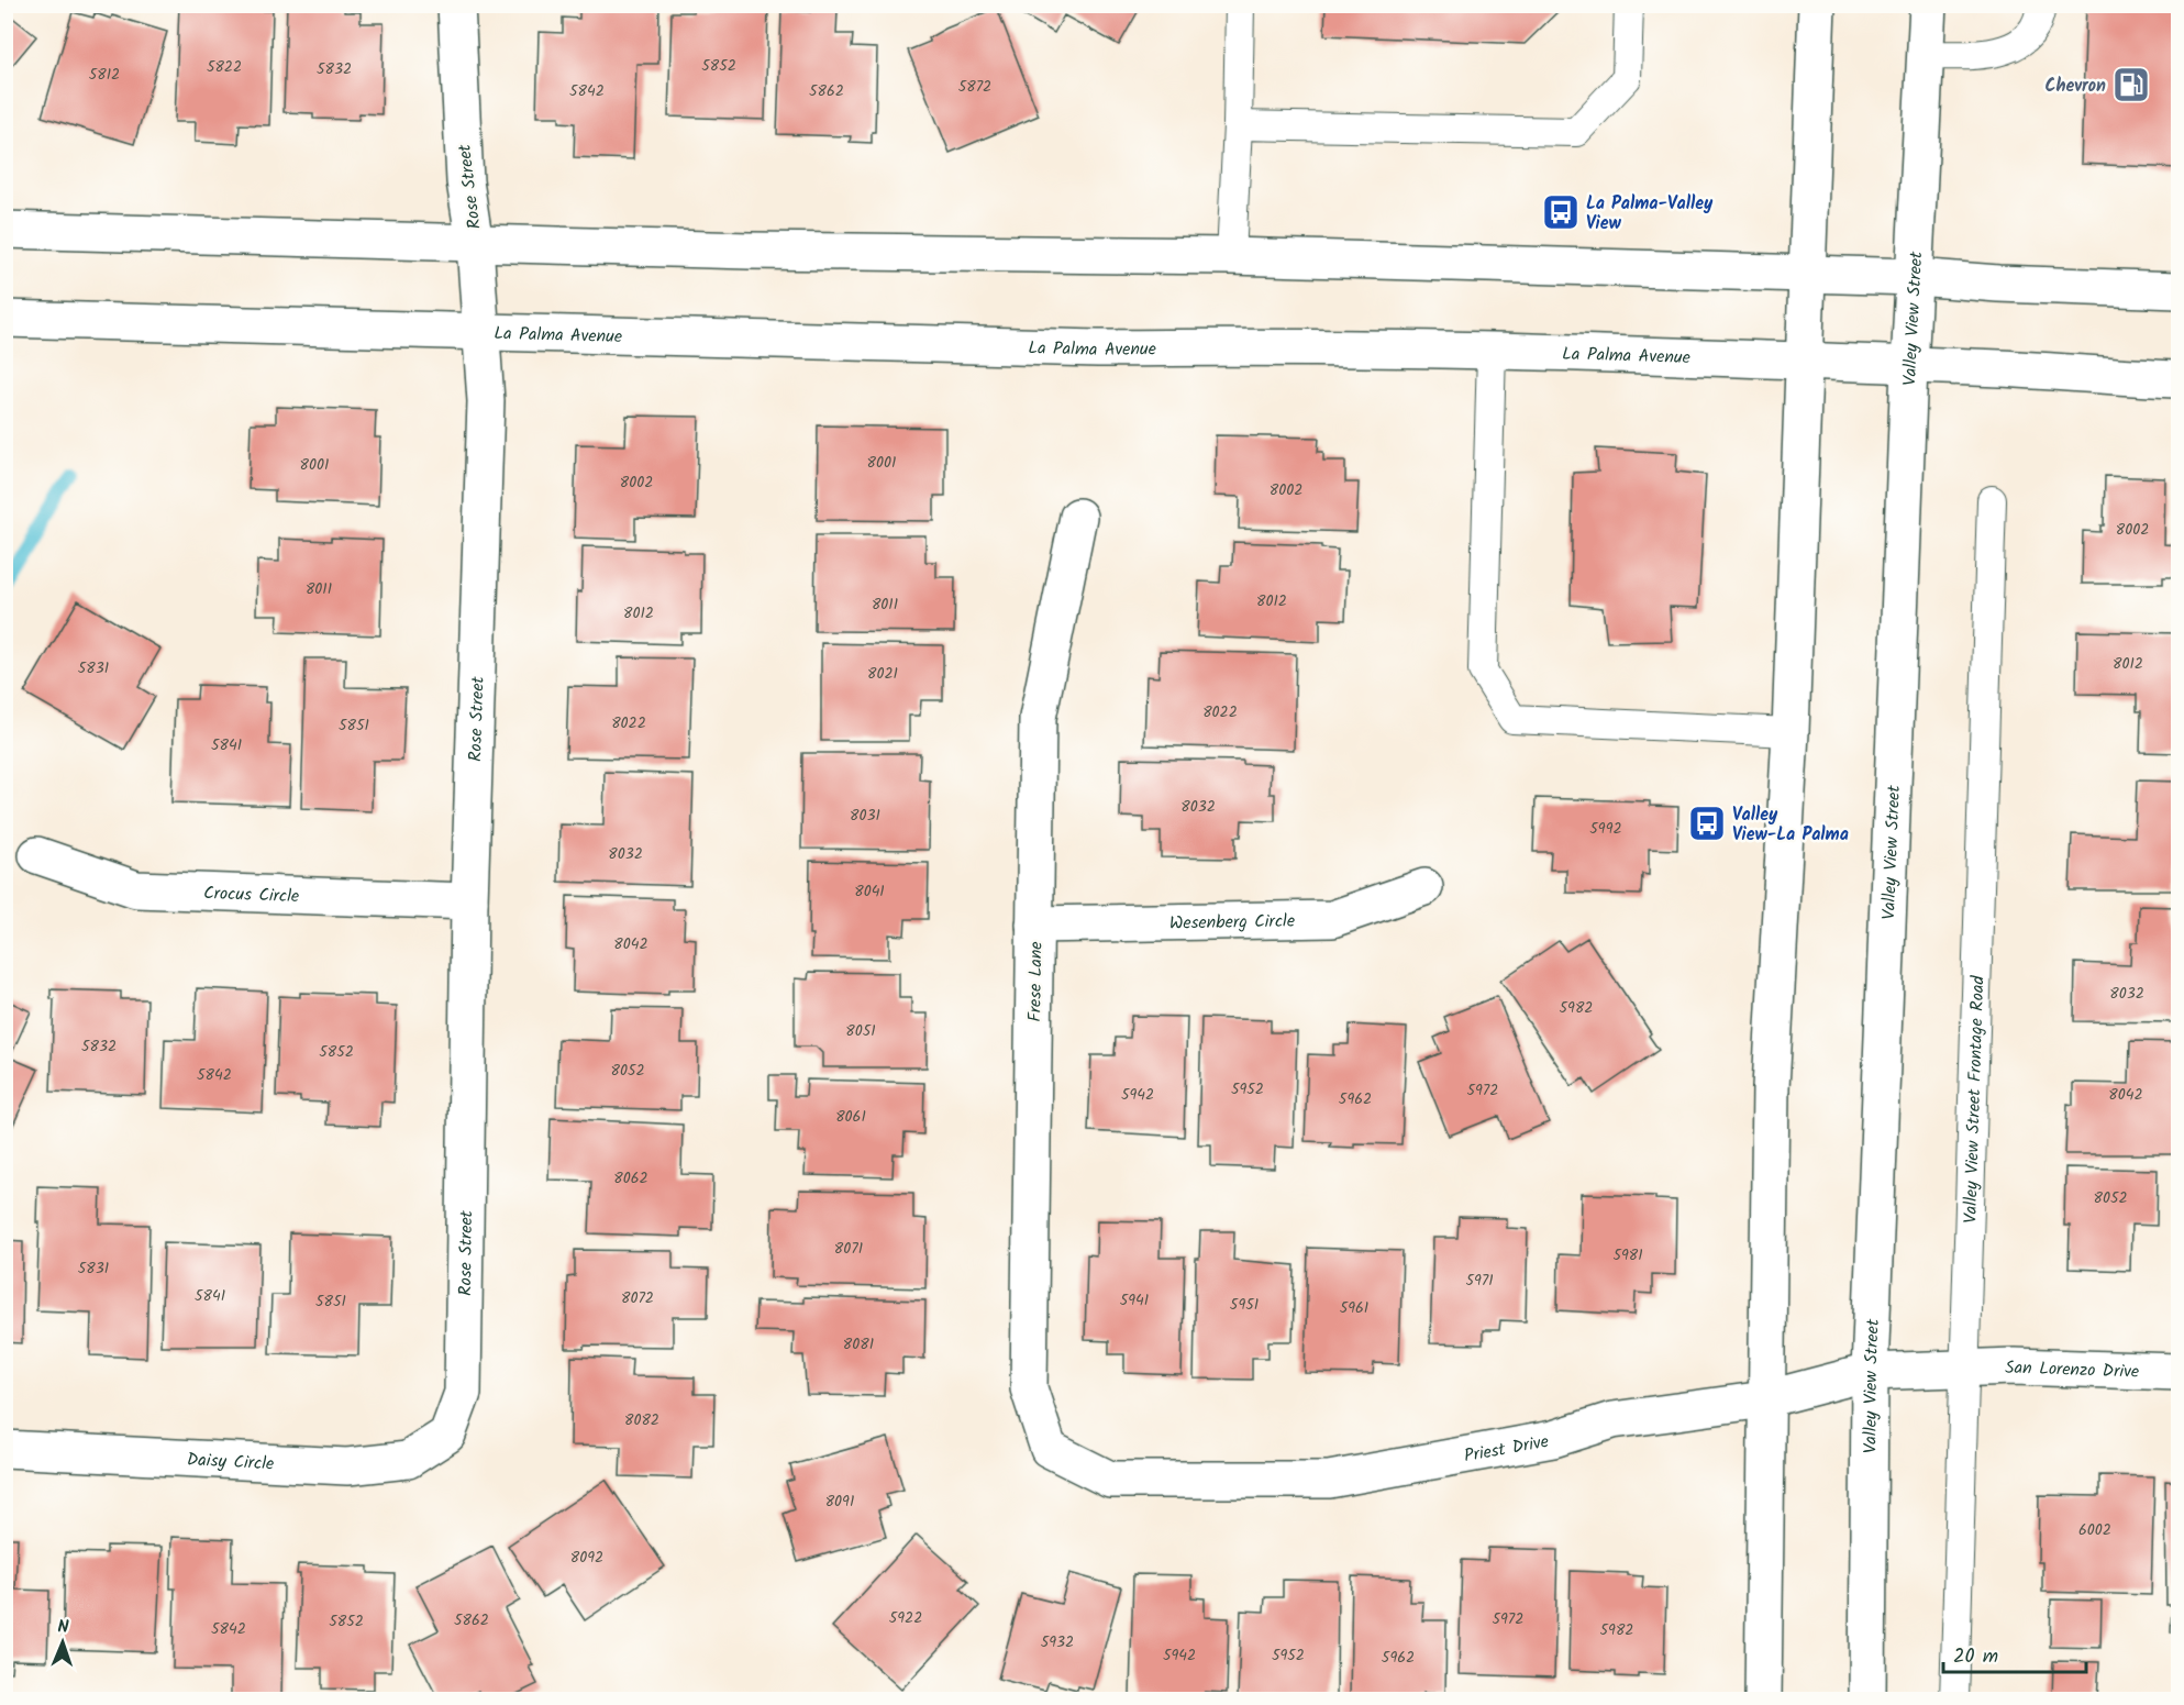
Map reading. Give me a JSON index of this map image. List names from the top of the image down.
{
  "streets": {
    "main road": [
      "Rose Street",
      "Valley View Street",
      "La Palma Avenue",
      "Crocus Circle",
      "Wesenberg Circle",
      "Frese Lane",
      "San Lorenzo Drive",
      "Priest Drive",
      "Daisy Circle"
    ],
    "lane": ["Valley View Street Frontage Road"]
  },
  "crossings": [
    ["Rose Street", "La Palma Avenue"],
    ["Rose Street", "Crocus Circle"],
    ["Rose Street", "Daisy Circle"],
    ["Valley View Street", "La Palma Avenue"],
    ["Valley View Street", "Priest Drive"],
    ["Wesenberg Circle", "Frese Lane"],
    ["Frese Lane", "Priest Drive"],
    ["Valley View Street Frontage Road", "San Lorenzo Drive"],
    ["Valley View Street Frontage Road", "Priest Drive"],
    ["San Lorenzo Drive", "Priest Drive"]
  ],
  "places": {
    "fuel station": ["Chevron"],
    "bus stop": ["La Palma-Valley View", "Valley View-La Palma"]
  },
  "house_numbers": [
    "5852",
    "5822",
    "5832",
    "5812",
    "5872",
    "5842",
    "5862",
    "8001",
    "8001",
    "8002",
    "8002",
    "8002",
    "8011",
    "8012",
    "8011",
    "8012",
    "8012",
    "5831",
    "8021",
    "8022",
    "8022",
    "5851",
    "5841",
    "8032",
    "8031",
    "5992",
    "8032",
    "8041",
    "8042",
    "8032",
    "5982",
    "8051",
    "5832",
    "5852",
    "8052",
    "5842",
    "5952",
    "5972",
    "5942",
    "8042",
    "5962",
    "8061",
    "8062",
    "8052",
    "8071",
    "5981",
    "5831",
    "5971",
    "5841",
    "8072",
    "5941",
    "5851",
    "5951",
    "5961",
    "8081",
    "8082",
    "8091",
    "6002",
    "8092",
    "5922",
    "5972",
    "5862",
    "5852",
    "5842",
    "5982",
    "5932",
    "5942",
    "5952",
    "5962"
  ],
  "scale_bar": "20 m",
  "north": "top"
}
